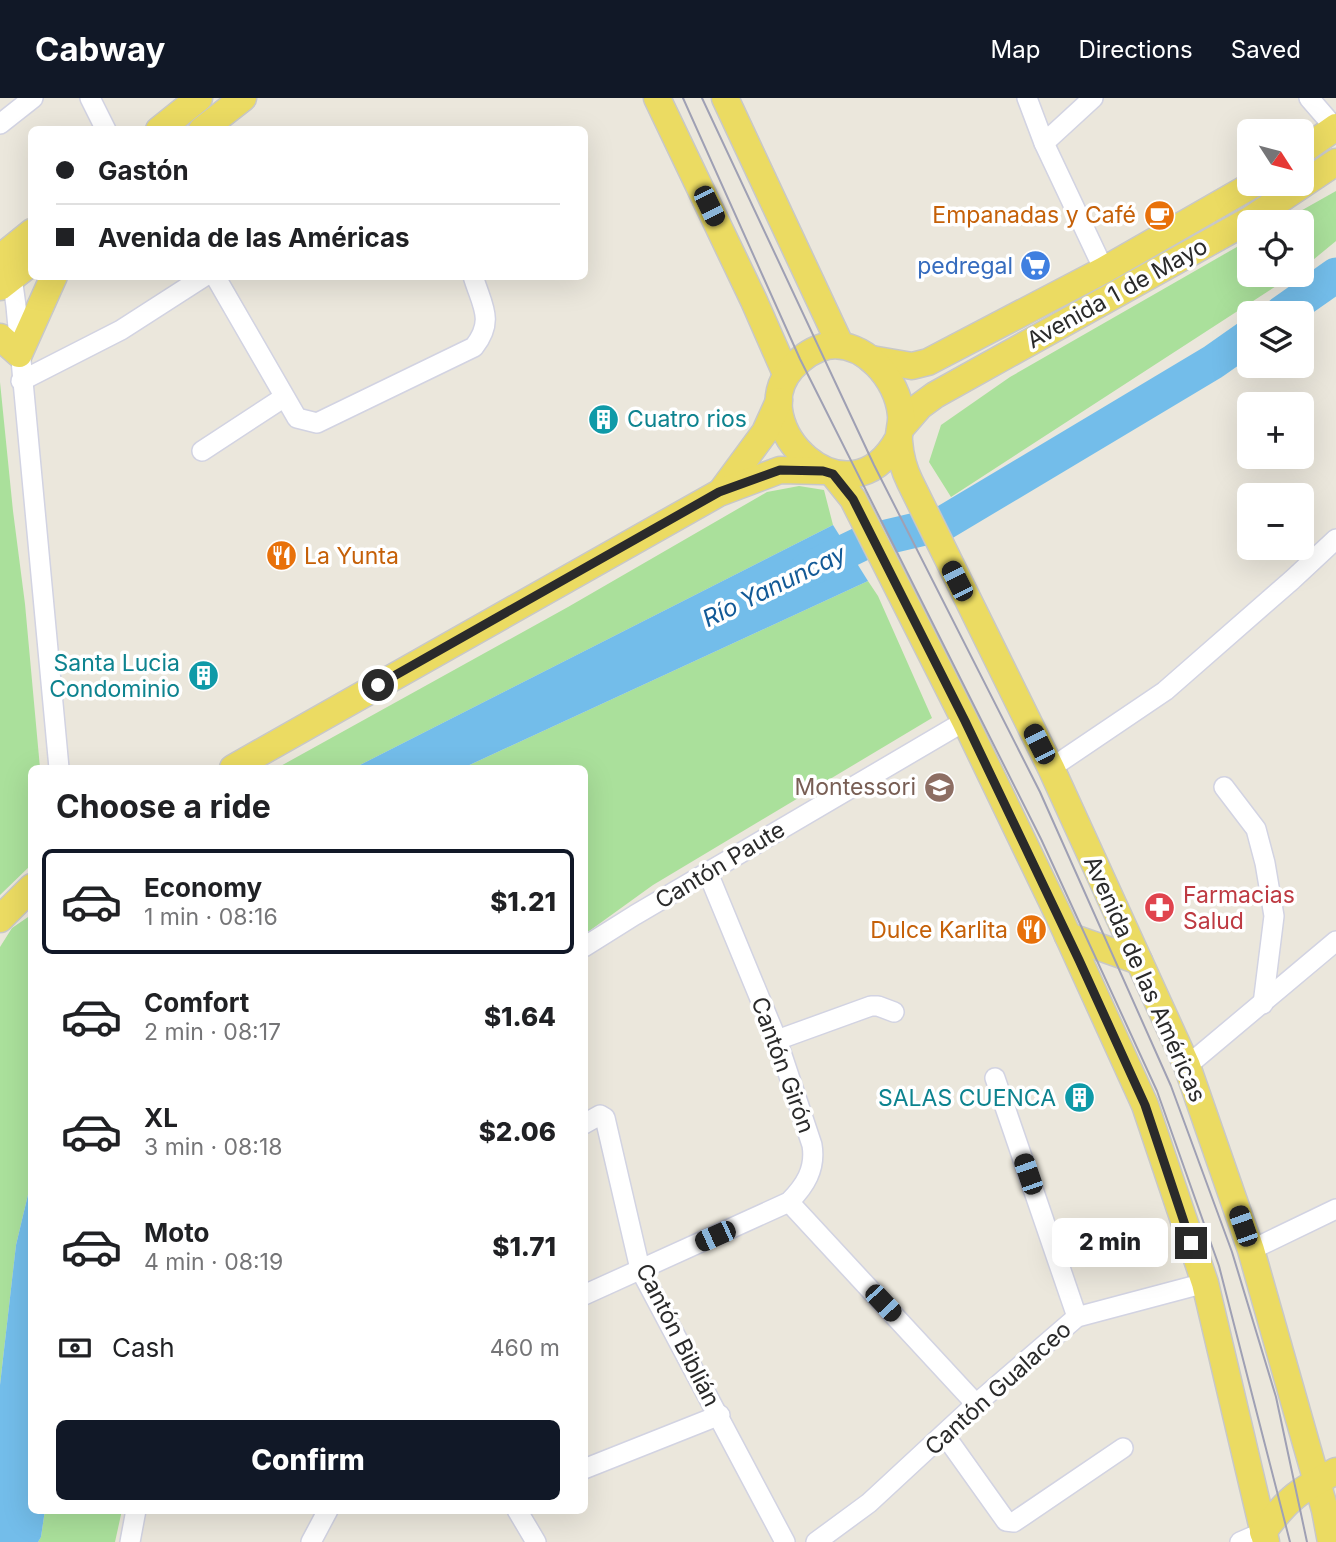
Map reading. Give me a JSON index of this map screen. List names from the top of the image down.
{
  "streets": {
    "main road": ["Avenida 1 de Mayo", "Avenida de las Américas"],
    "street": [
      "Cantón Paute",
      "Cantón Girón",
      "Cantón Biblián",
      "Cantón Gualaceo"
    ]
  },
  "crossings": [
    ["Avenida 1 de Mayo", "Avenida de las Américas"],
    ["Cantón Paute", "Cantón Girón"],
    ["Cantón Girón", "Cantón Biblián"]
  ],
  "water": ["Río Yanuncay"],
  "places": {
    "cafe": ["Empanadas y Café"],
    "supermarket": ["pedregal"],
    "building": ["Cuatro rios", "Santa Lucia Condominio", "SALAS CUENCA"],
    "restaurant": ["La Yunta", "Dulce Karlita"],
    "school or university": ["Montessori"],
    "pharmacy": ["Farmacias Salud"]
  },
  "north": "bottom right",
  "page": {
    "header": "Cabway",
    "nav": ["Map", "Directions", "Saved"],
    "map_buttons": ["+", "−"],
    "banner": ["Gastón", "Avenida de las Américas"],
    "heading": "Choose a ride",
    "list": [
      {
        "name": "Economy",
        "note": "1 min · 08:16",
        "value": "$1.21"
      },
      {
        "name": "Comfort",
        "note": "2 min · 08:17",
        "value": "$1.64"
      },
      {
        "name": "XL",
        "note": "3 min · 08:18",
        "value": "$2.06"
      },
      {
        "name": "Moto",
        "note": "4 min · 08:19",
        "value": "$1.71"
      }
    ],
    "bubble": "2 min",
    "pay": ["Cash", "460 m"],
    "buttons": "Confirm"
  }
}
